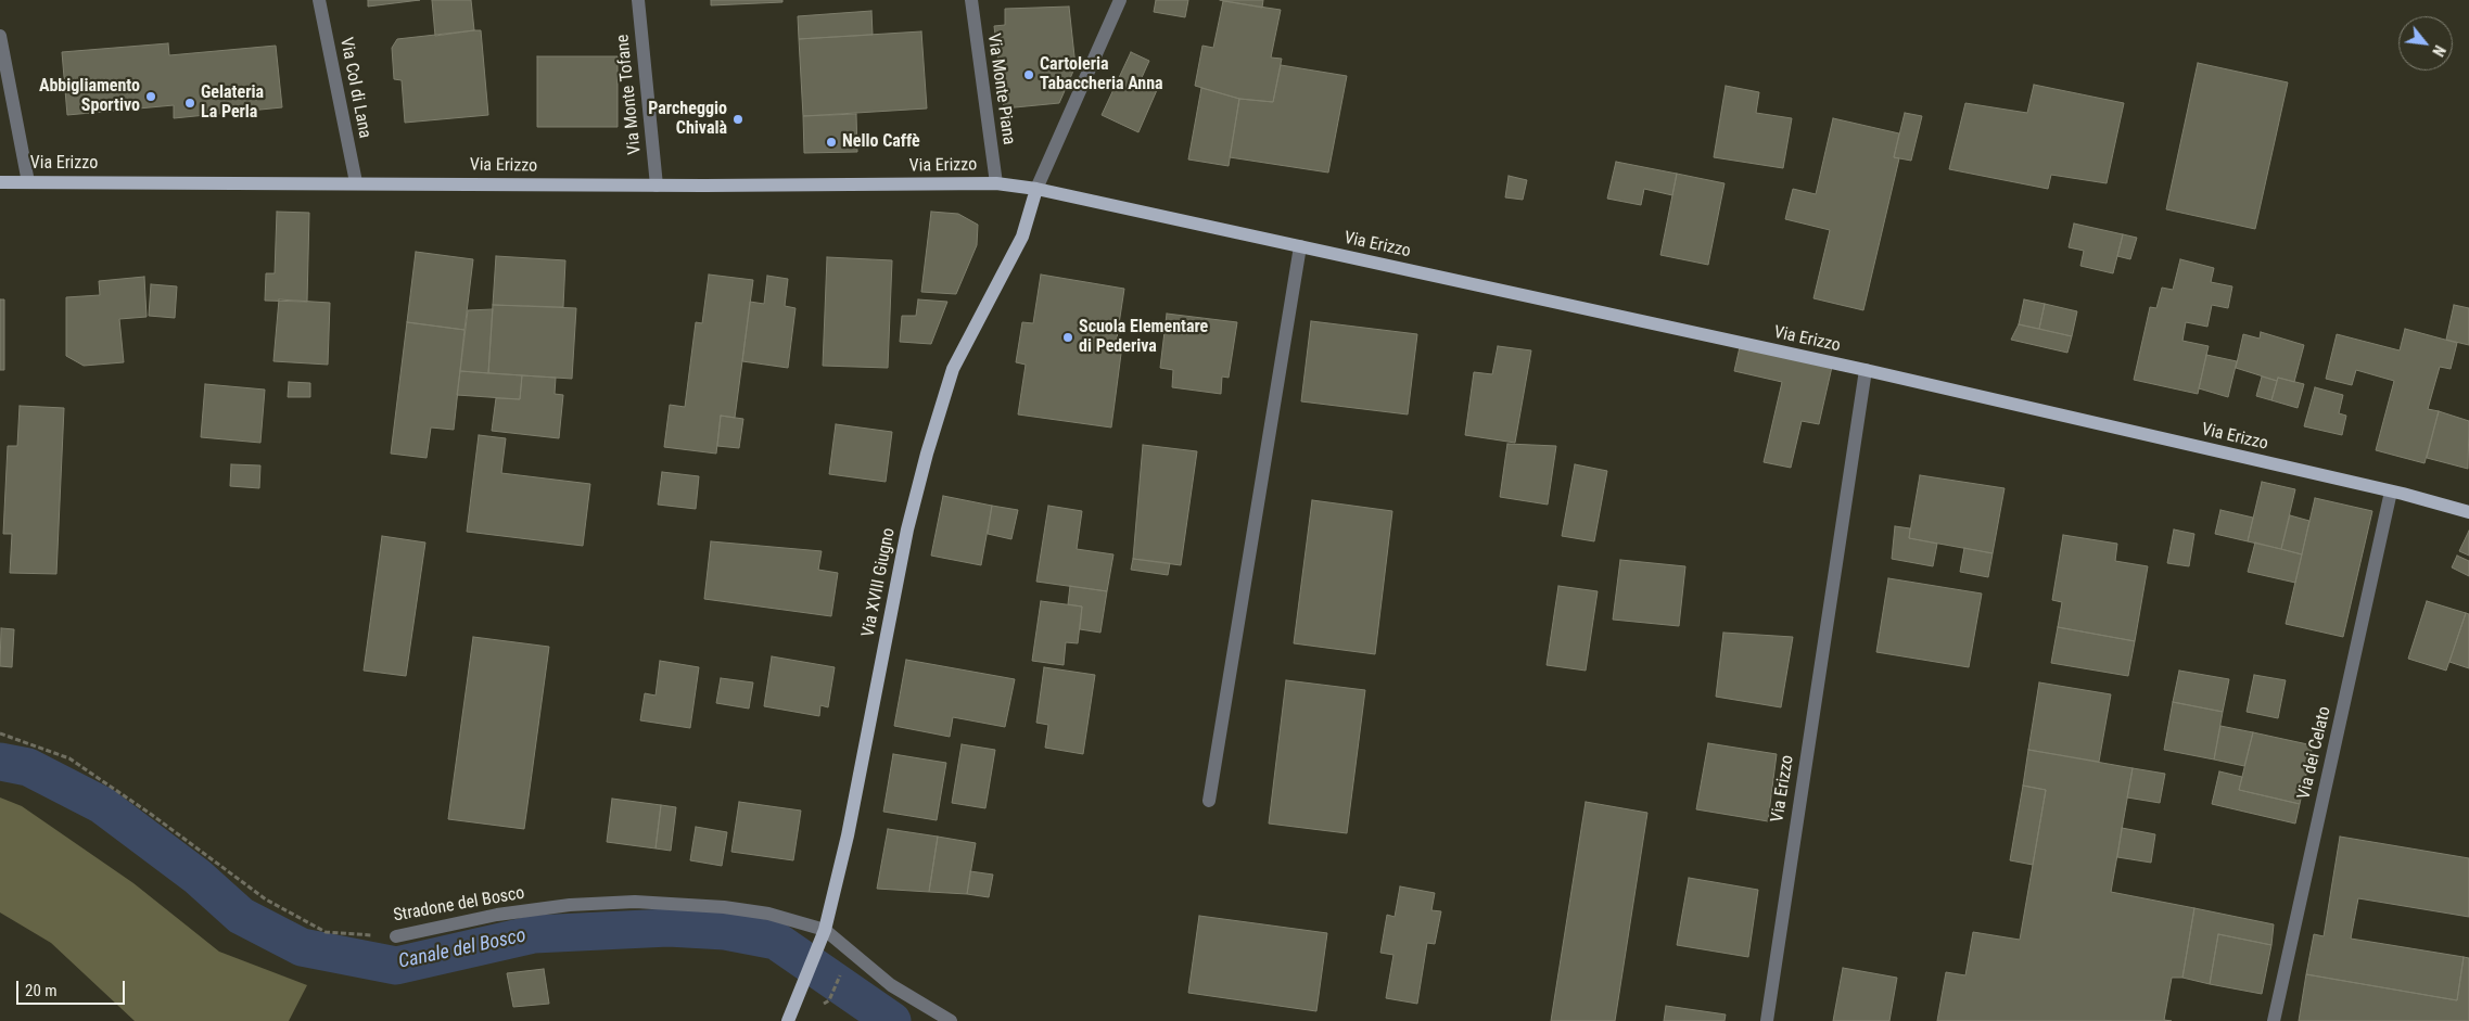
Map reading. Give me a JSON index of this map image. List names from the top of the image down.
{
  "streets": {
    "main road": ["Via Erizzo", "Via XVIII Giugno"],
    "street": [
      "Via Col di Lana",
      "Via Monte Piana",
      "Via Monte Tofane",
      "Via dei Celato",
      "Stradone del Bosco"
    ]
  },
  "crossings": [
    ["Via Col di Lana", "Via Erizzo"],
    ["Via Monte Piana", "Via Erizzo"],
    ["Via Monte Tofane", "Via Erizzo"],
    ["Via Erizzo", "Via XVIII Giugno"],
    ["Via Erizzo", "Via dei Celato"],
    ["Via XVIII Giugno", "Stradone del Bosco"]
  ],
  "water": ["Canale del Bosco"],
  "places": [
    "Cartoleria Tabaccheria Anna",
    "Abbigliamento Sportivo",
    "Gelateria La Perla",
    "Parcheggio Chivalà",
    "Nello Caffè",
    "Scuola Elementare di Pederiva"
  ],
  "scale_bar": "20 m",
  "north": "bottom right"
}
